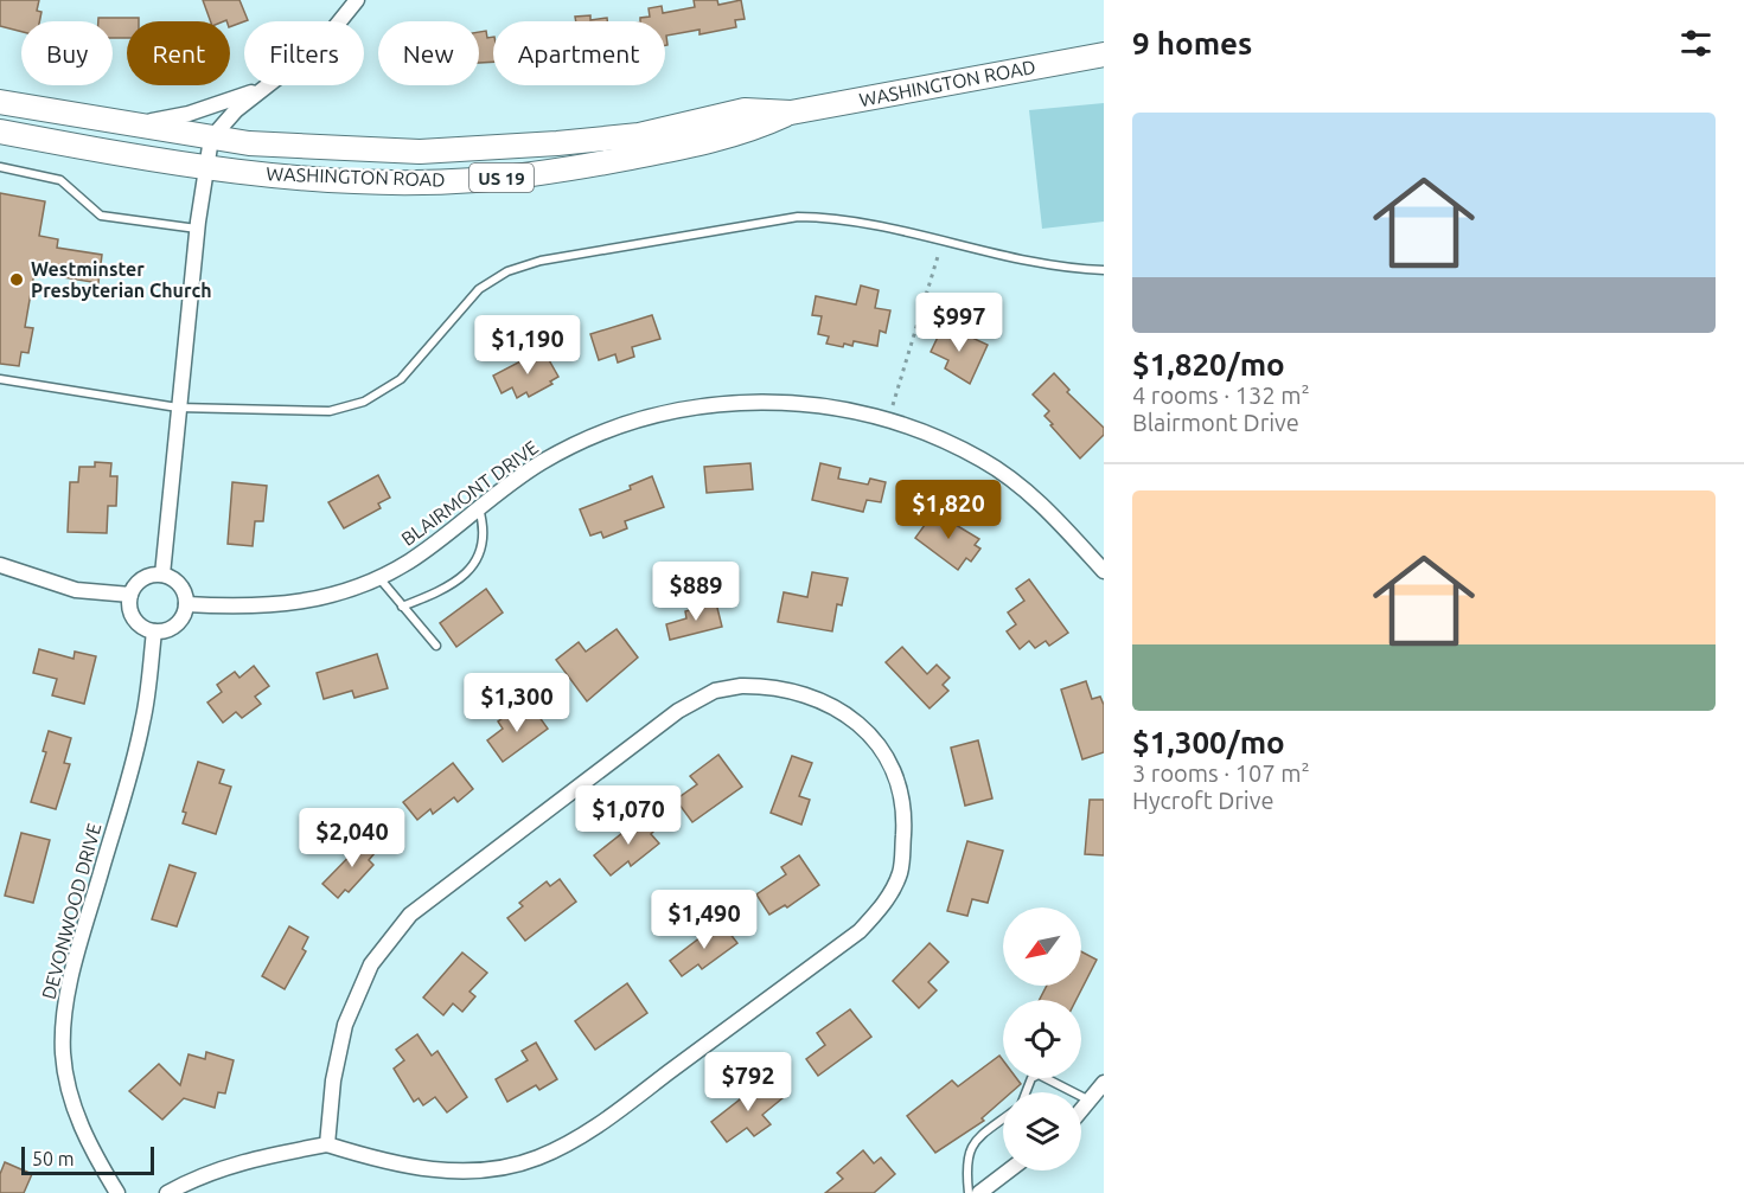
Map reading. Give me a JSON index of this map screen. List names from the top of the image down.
{
  "streets": {
    "main road": ["WASHINGTON ROAD", "US 19"],
    "street": ["BLAIRMONT DRIVE", "DEVONWOOD DRIVE"]
  },
  "crossings": [
    ["BLAIRMONT DRIVE", "DEVONWOOD DRIVE"]
  ],
  "places": ["Westminster Presbyterian Church"],
  "scale_bar": "50 m",
  "north": "bottom left",
  "page": {
    "heading": "9 homes",
    "chip": [
      "Buy",
      "Rent",
      "Filters",
      "New",
      "Apartment"
    ],
    "list": [
      {
        "name": "$1,820/mo",
        "note": "4 rooms · 132 m² · Blairmont Drive"
      },
      {
        "name": "$1,300/mo",
        "note": "3 rooms · 107 m² · Hycroft Drive"
      }
    ],
    "price": [
      "$997",
      "$1,190",
      "$1,820",
      "$889",
      "$1,300",
      "$1,070",
      "$2,040",
      "$1,490",
      "$792"
    ],
    "scale": "50 m"
  }
}
